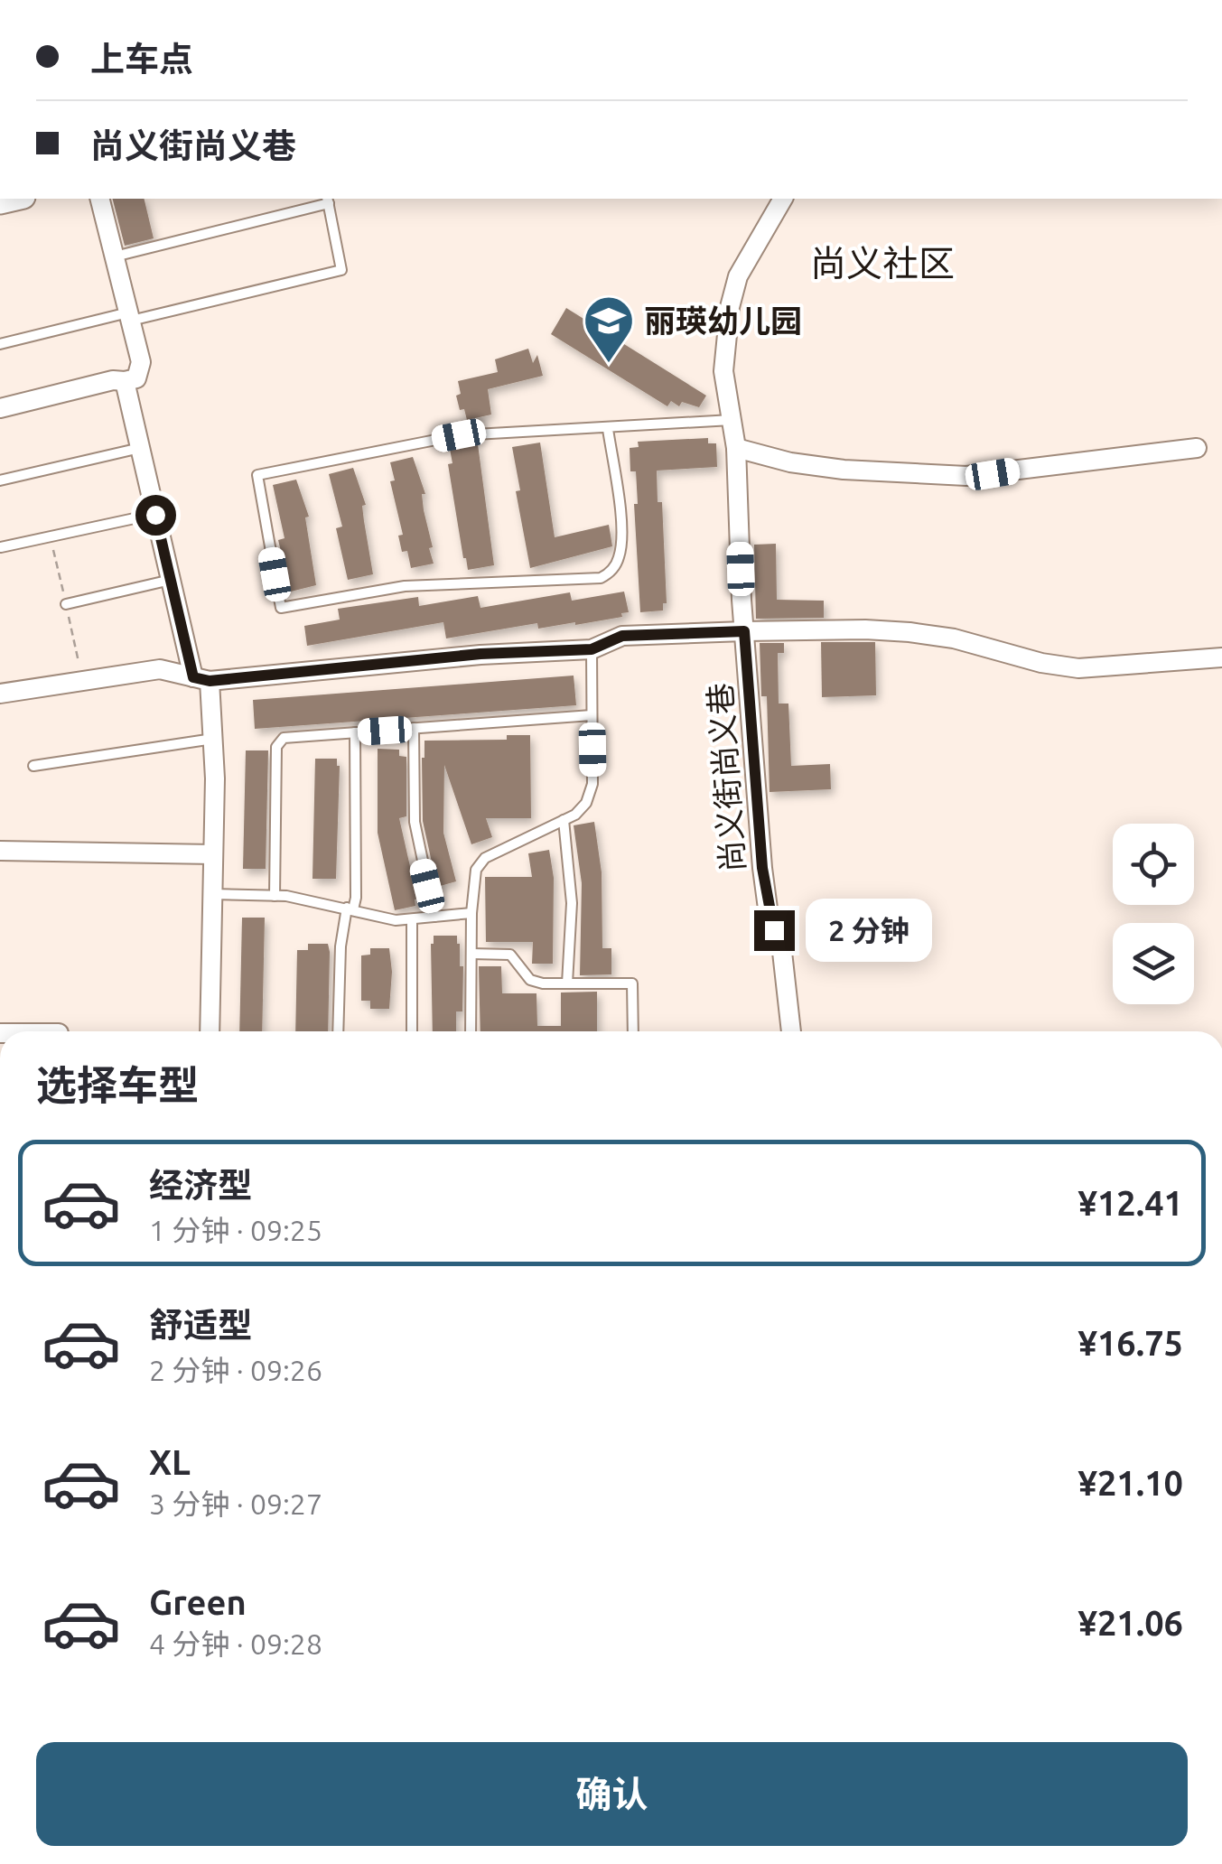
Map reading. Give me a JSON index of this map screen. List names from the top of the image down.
{
  "streets": {
    "street": ["尚义街尚义巷"]
  },
  "districts": ["尚义社区"],
  "places": {
    "school or university": ["丽瑛幼儿园"]
  },
  "page": {
    "banner": ["上车点", "尚义街尚义巷"],
    "bubble": "2 分钟",
    "heading": "选择车型",
    "list": [
      {
        "name": "经济型",
        "note": "1 分钟 · 09:25",
        "value": "¥12.41"
      },
      {
        "name": "舒适型",
        "note": "2 分钟 · 09:26",
        "value": "¥16.75"
      },
      {
        "name": "XL",
        "note": "3 分钟 · 09:27",
        "value": "¥21.10"
      },
      {
        "name": "Green",
        "note": "4 分钟 · 09:28",
        "value": "¥21.06"
      }
    ],
    "buttons": "确认"
  }
}
